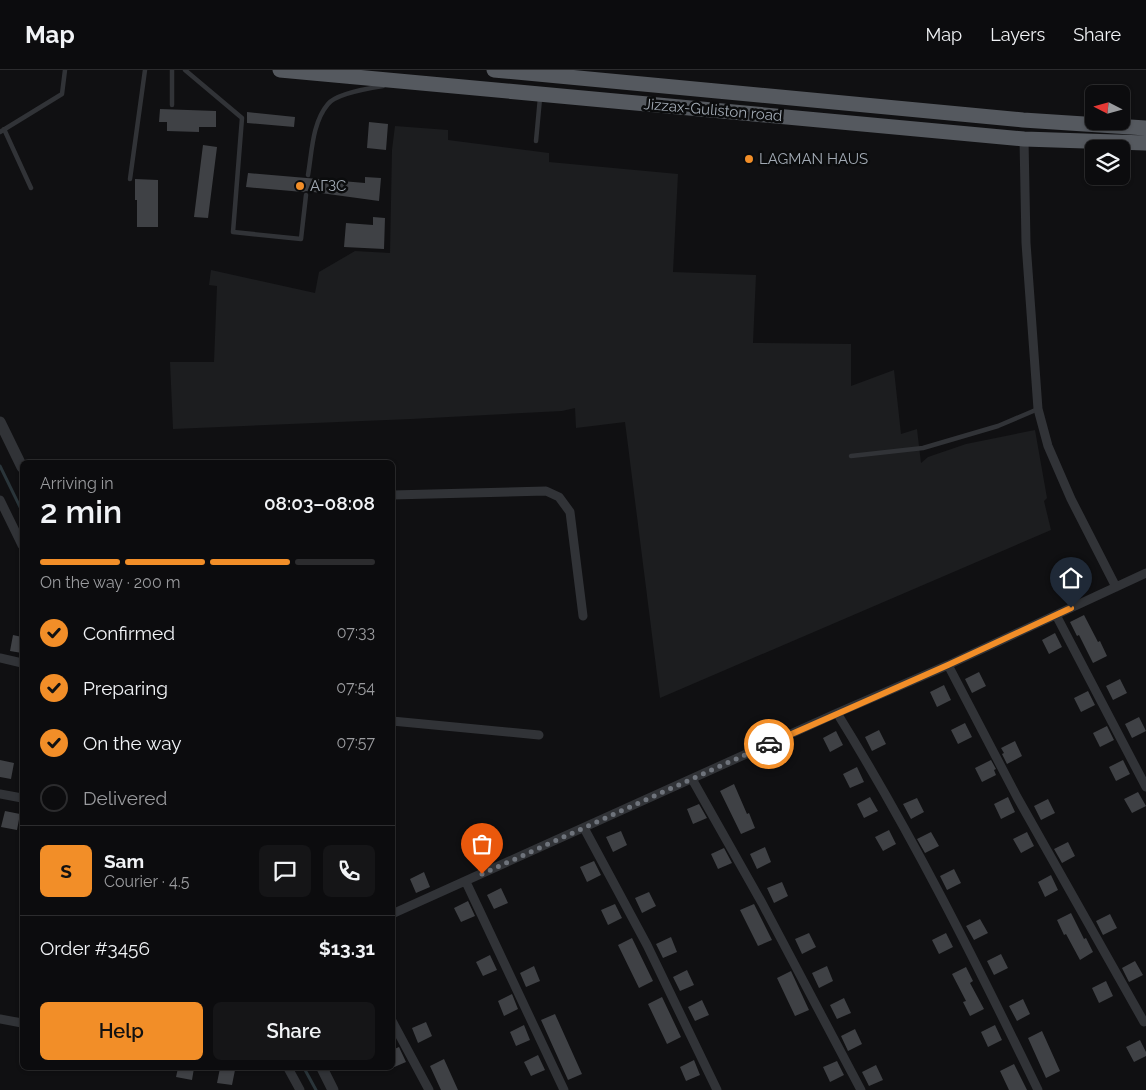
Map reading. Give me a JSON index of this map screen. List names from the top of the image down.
{
  "streets": {
    "highway": ["Jizzax-Guliston road"]
  },
  "places": ["LAGMAN HAUS", "АГЗС"],
  "north": "left",
  "page": {
    "header": "Map",
    "nav": ["Map", "Layers", "Share"],
    "heading": ["2 min", "Arriving in", "08:03–08:08"],
    "panel": [
      "Sam",
      "Courier · 4.5",
      "Order #3456",
      "$13.31"
    ],
    "bar": "On the way · 200 m",
    "list": [
      ["Confirmed", "07:33"],
      ["Preparing", "07:54"],
      ["On the way", "07:57"],
      "Delivered"
    ],
    "round": "S",
    "buttons": ["Help", "Share"]
  }
}
